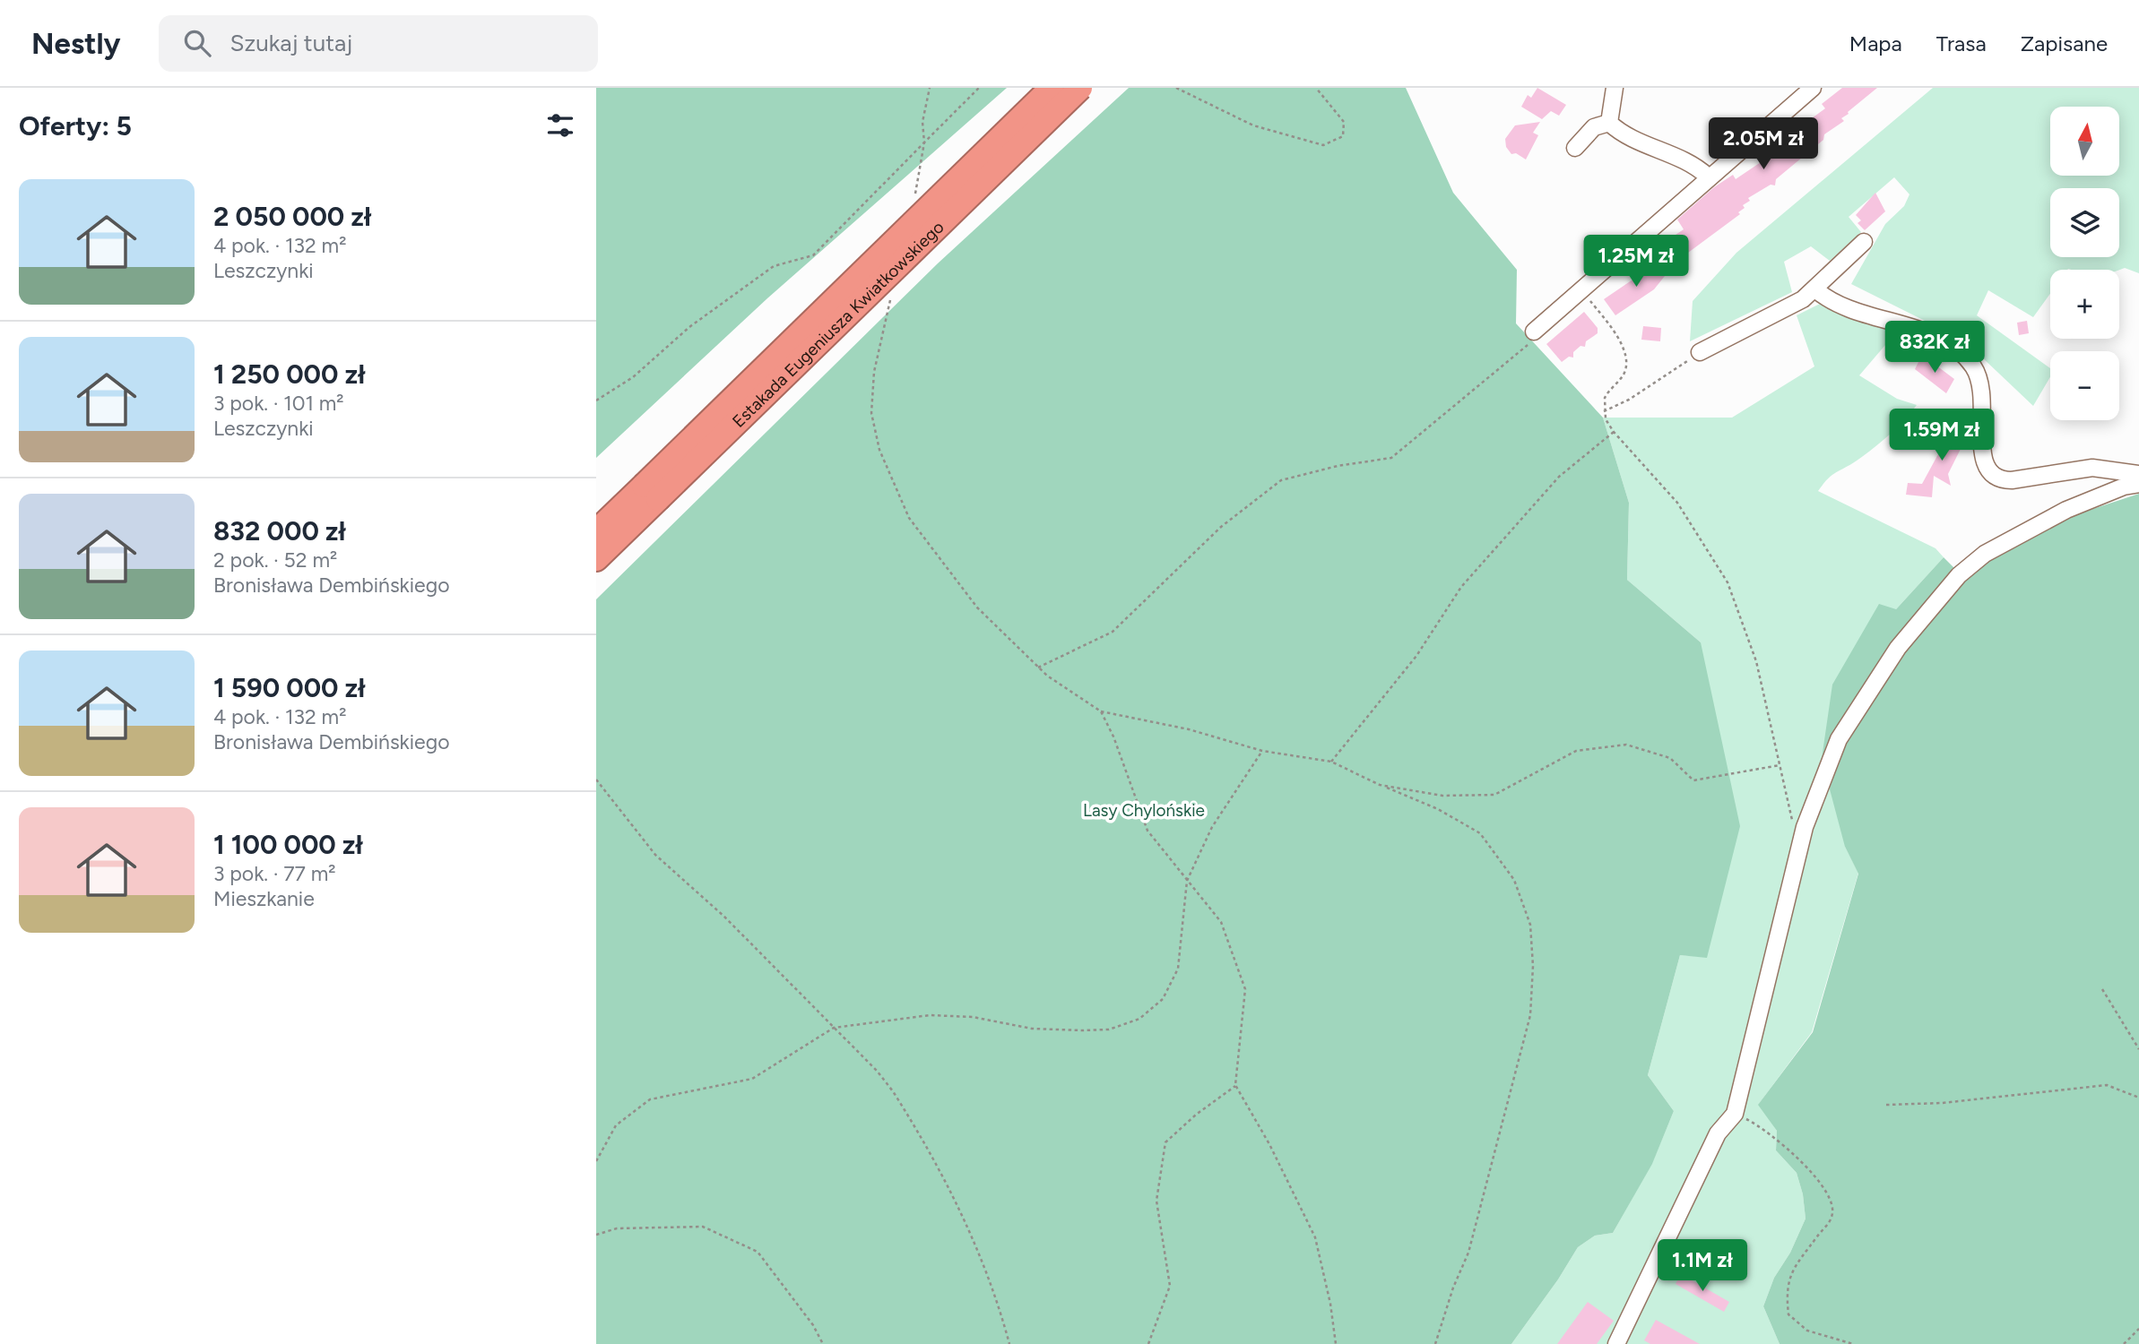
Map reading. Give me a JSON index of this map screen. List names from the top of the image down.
{
  "streets": {
    "highway": ["Estakada Eugeniusza Kwiatkowskiego"]
  },
  "parks": ["Lasy Chylońskie"],
  "north": "top",
  "page": {
    "header": "Nestly",
    "search": "Szukaj tutaj",
    "nav": ["Mapa", "Trasa", "Zapisane"],
    "heading": "Oferty: 5",
    "map_buttons": ["+", "−"],
    "price": [
      "2.05M zł",
      "1.25M zł",
      "832K zł",
      "1.59M zł",
      "1.1M zł"
    ],
    "list": [
      {
        "name": "2 050 000 zł",
        "note": "4 pok. · 132 m² · Leszczynki"
      },
      {
        "name": "1 250 000 zł",
        "note": "3 pok. · 101 m² · Leszczynki"
      },
      {
        "name": "832 000 zł",
        "note": "2 pok. · 52 m² · Bronisława Dembińskiego"
      },
      {
        "name": "1 590 000 zł",
        "note": "4 pok. · 132 m² · Bronisława Dembińskiego"
      },
      {
        "name": "1 100 000 zł",
        "note": "3 pok. · 77 m² · Mieszkanie"
      }
    ]
  }
}
